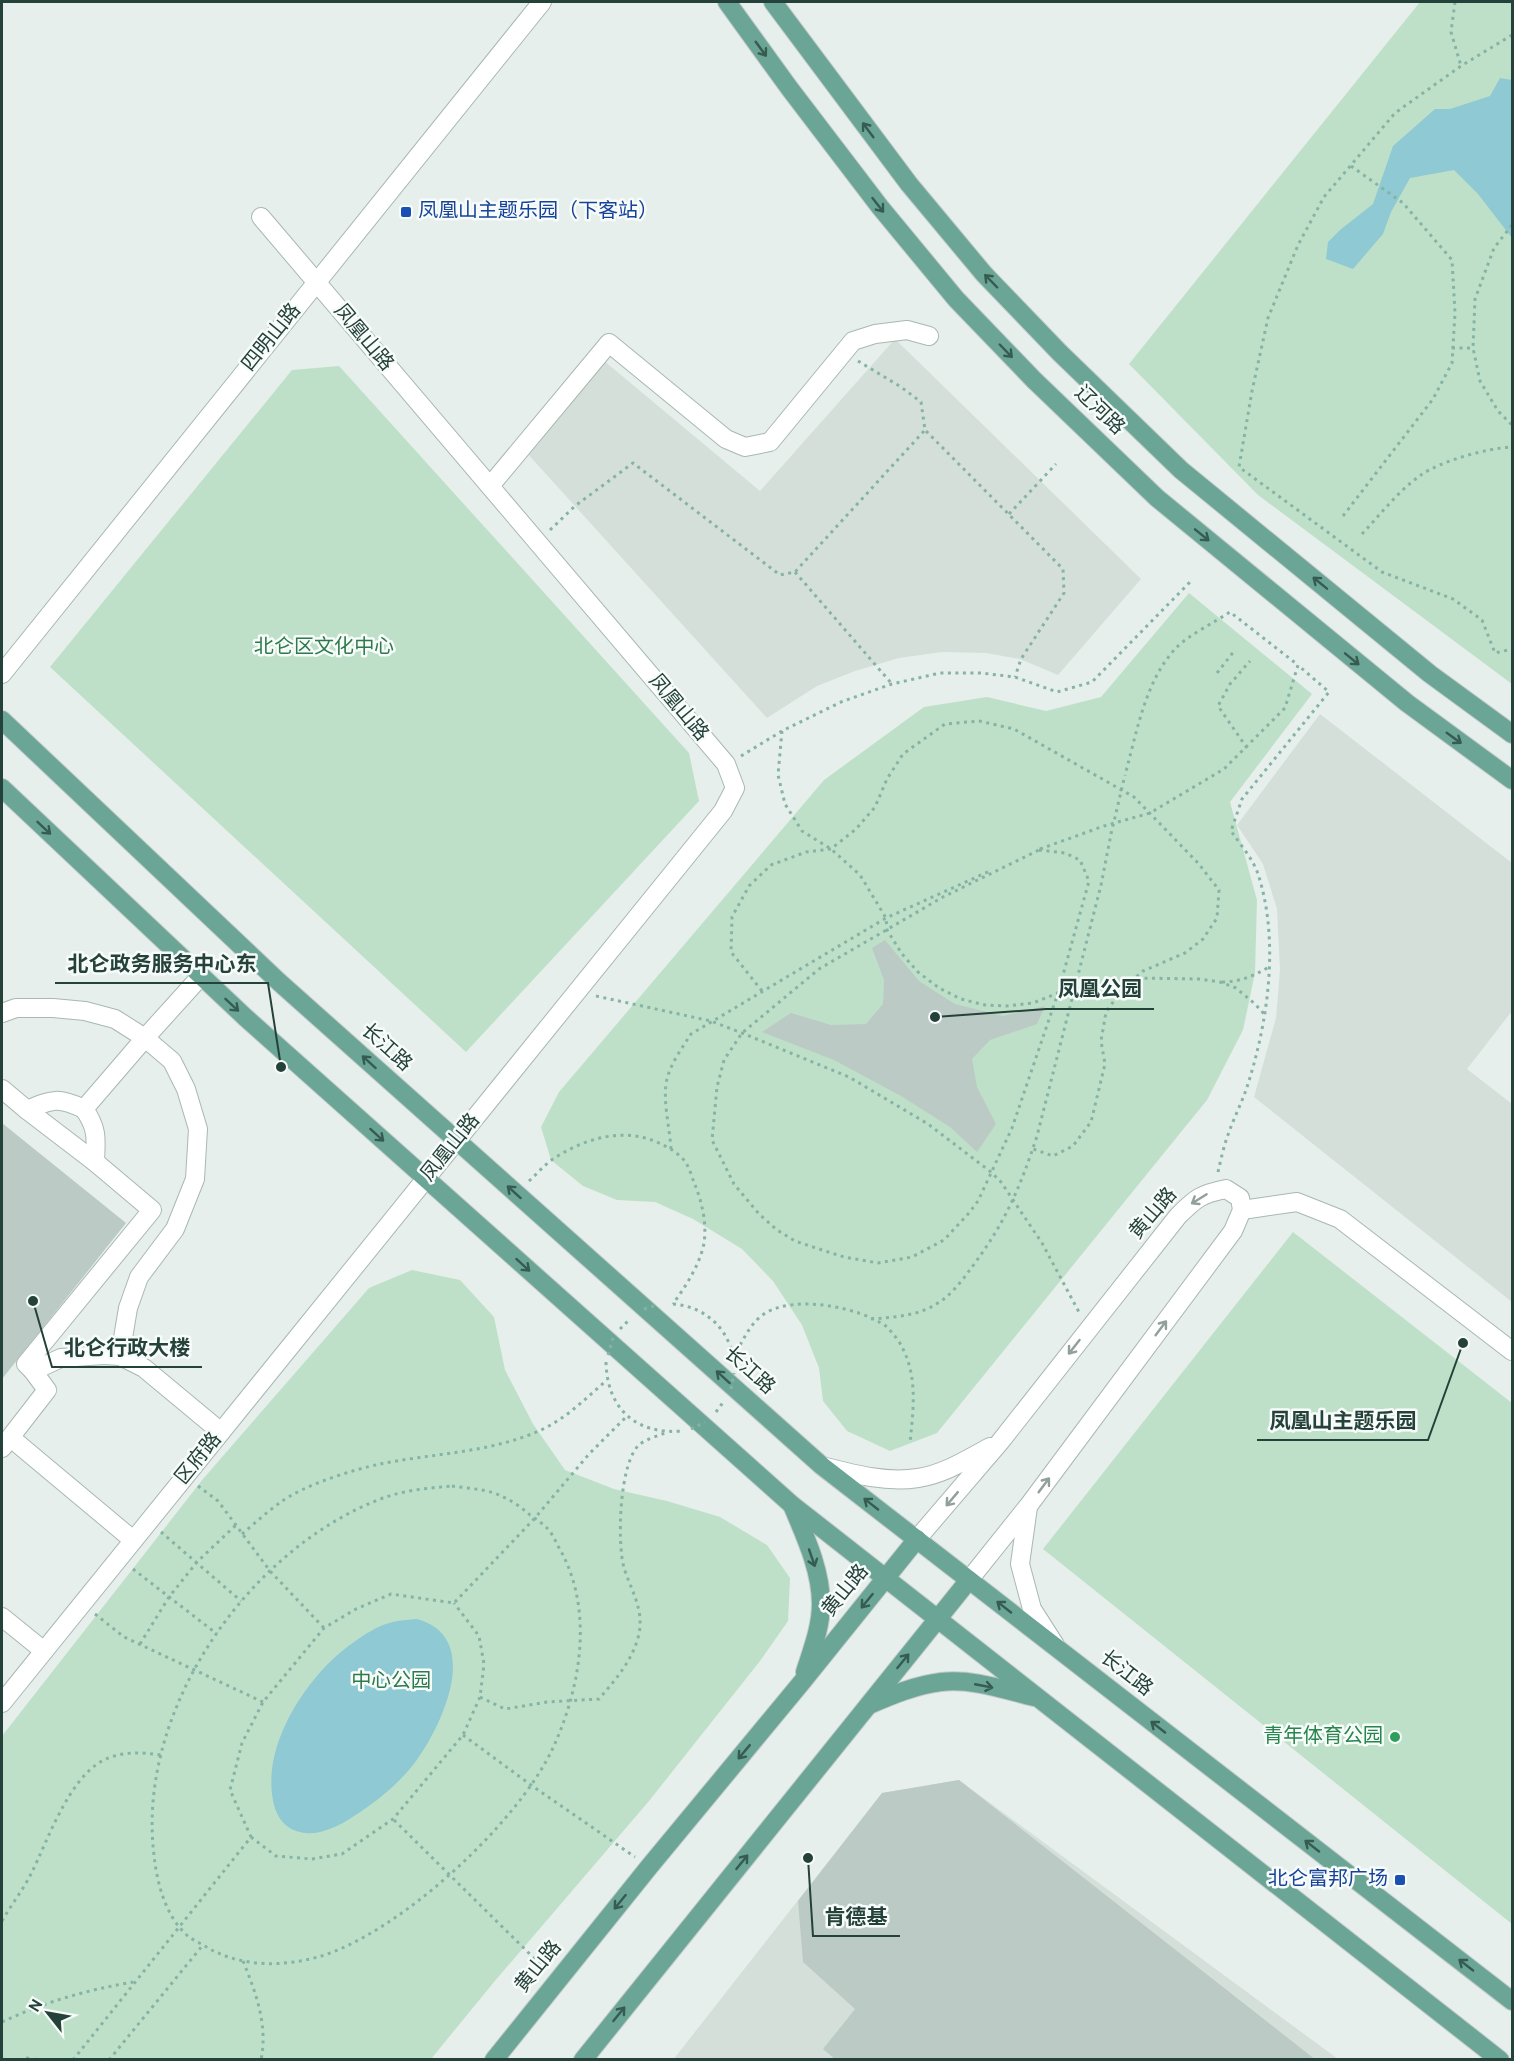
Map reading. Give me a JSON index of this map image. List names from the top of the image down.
{
  "streets": {
    "main road": ["辽河路", "长江路", "黄山路"],
    "street": ["四明山路", "凤凰山路", "区府路"]
  },
  "crossings": [
    ["四明山路", "凤凰山路"],
    ["凤凰山路", "长江路"],
    ["凤凰山路", "区府路"],
    ["长江路", "黄山路"]
  ],
  "parks": ["北仑区文化中心", "中心公园"],
  "places": {
    "transit": ["凤凰山主题乐园（下客站）", "北仑富邦广场"],
    "other": [
      "凤凰公园",
      "北仑政务服务中心东",
      "北仑行政大楼",
      "凤凰山主题乐园",
      "青年体育公园",
      "肯德基"
    ]
  },
  "north": "top left"
}
